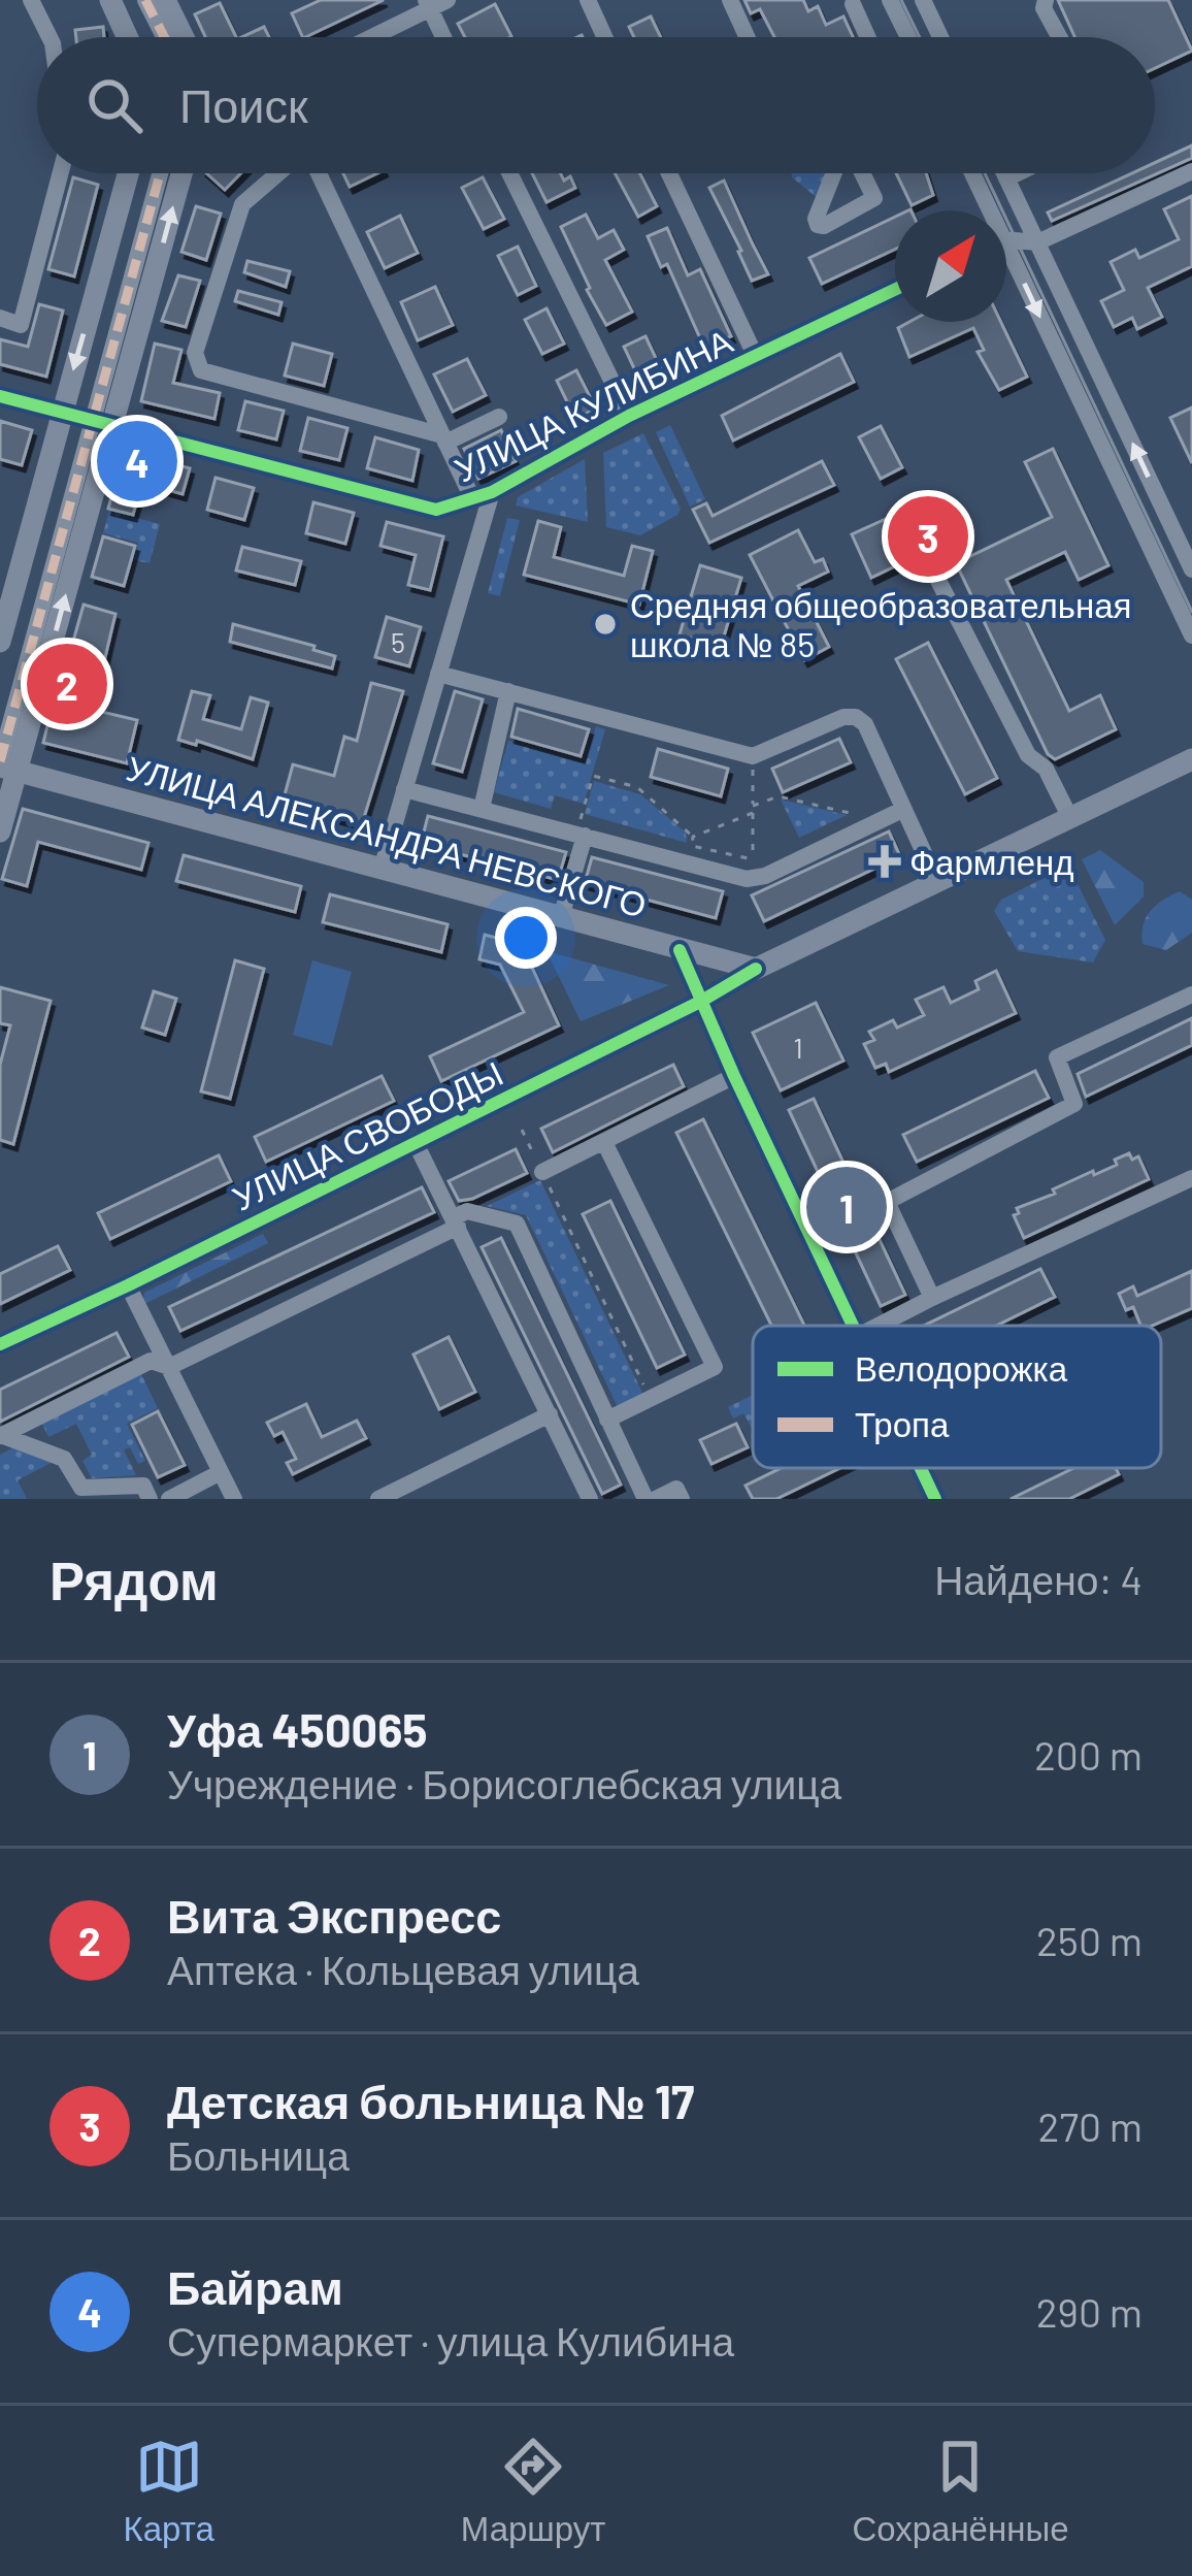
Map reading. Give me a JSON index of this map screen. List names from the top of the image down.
{
  "streets": {
    "main road": ["УЛИЦА АЛЕКСАНДРА НЕВСКОГО", "УЛИЦА СВОБОДЫ"],
    "street": ["УЛИЦА КУЛИБИНА"]
  },
  "crossings": [
    ["УЛИЦА АЛЕКСАНДРА НЕВСКОГО", "УЛИЦА СВОБОДЫ"]
  ],
  "places": {
    "other": ["Средняя общеобразовательная школа № 85"],
    "health": ["Фармленд"]
  },
  "house_numbers": ["5", "1"],
  "legend": ["Велодорожка", "Тропа"],
  "north": "top right",
  "page": {
    "search": "Поиск",
    "pins": [
      "4",
      "3",
      "2",
      "1"
    ],
    "heading": ["Рядом", "Найдено: 4"],
    "list": [
      {
        "mark": "1",
        "name": "Уфа 450065",
        "note": "Учреждение · Борисоглебская улица",
        "value": "200 m"
      },
      {
        "mark": "2",
        "name": "Вита Экспресс",
        "note": "Аптека · Кольцевая улица",
        "value": "250 m"
      },
      {
        "mark": "3",
        "name": "Детская больница № 17",
        "note": "Больница",
        "value": "270 m"
      },
      {
        "mark": "4",
        "name": "Байрам",
        "note": "Супермаркет · улица Кулибина",
        "value": "290 m"
      }
    ],
    "nav": ["Карта", "Маршрут", "Сохранённые"]
  }
}
